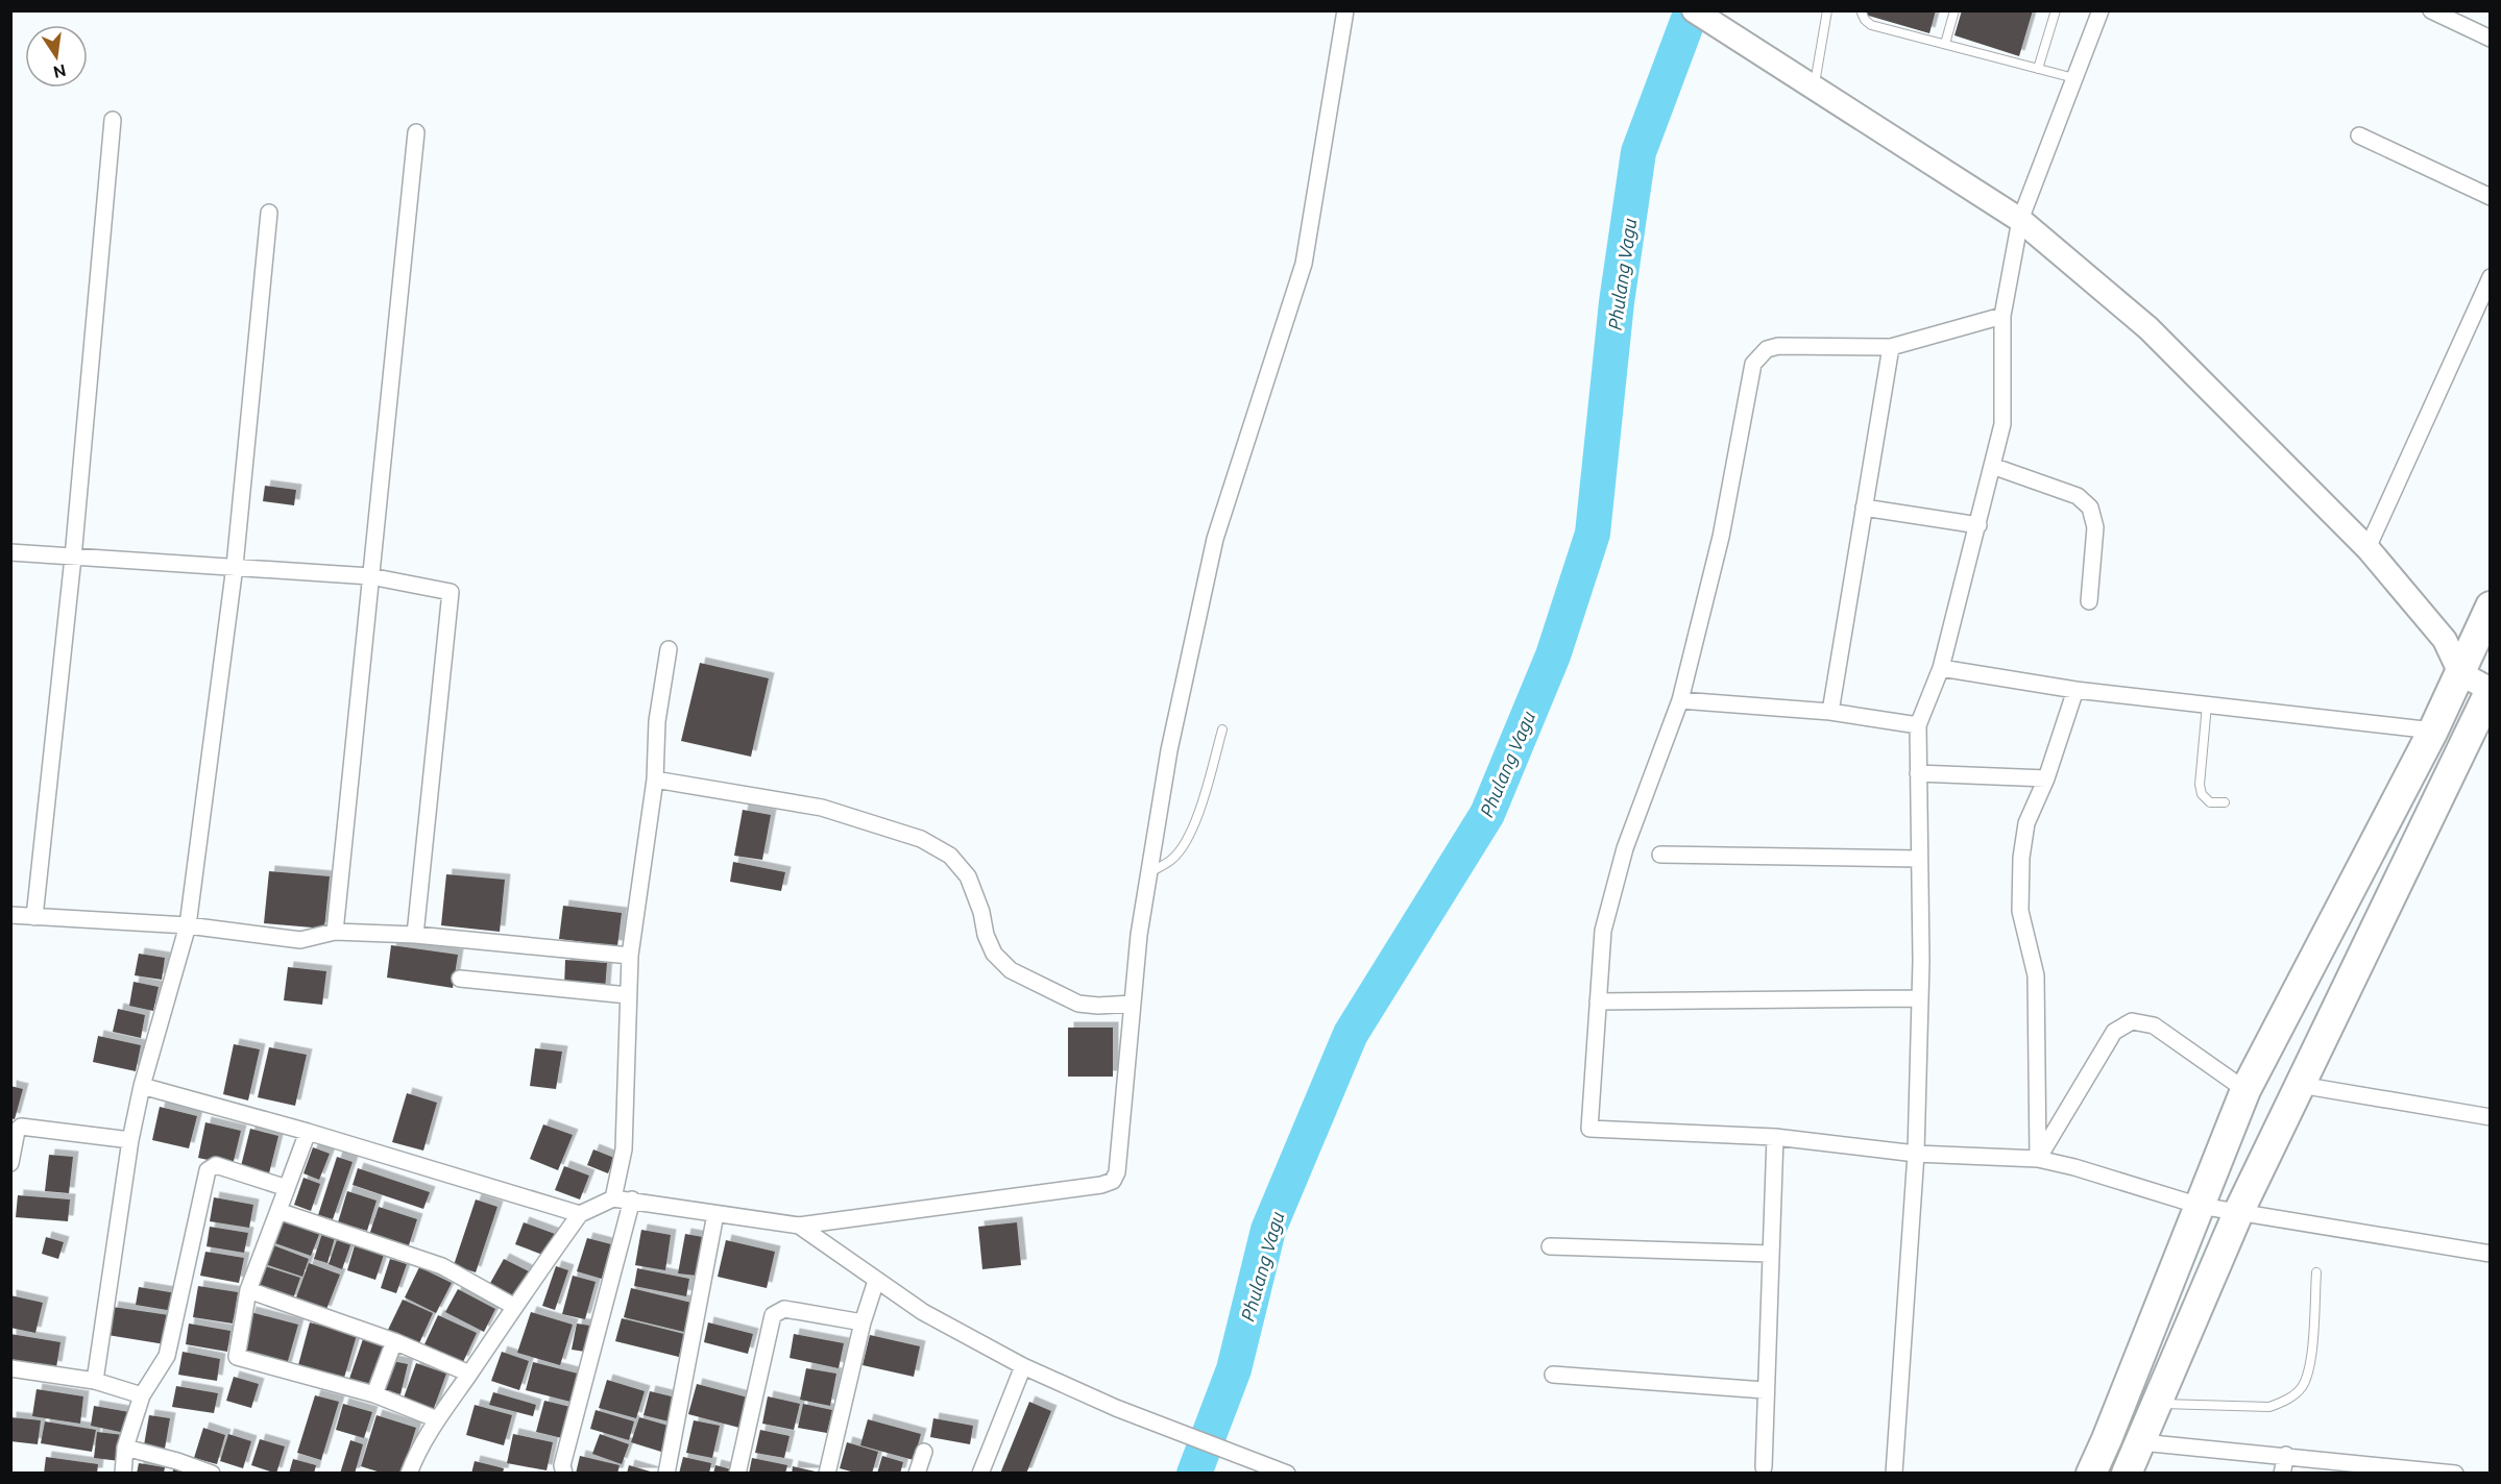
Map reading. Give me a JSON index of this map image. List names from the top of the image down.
{
  "water": ["Phulang Vagu"],
  "north": "bottom"
}
